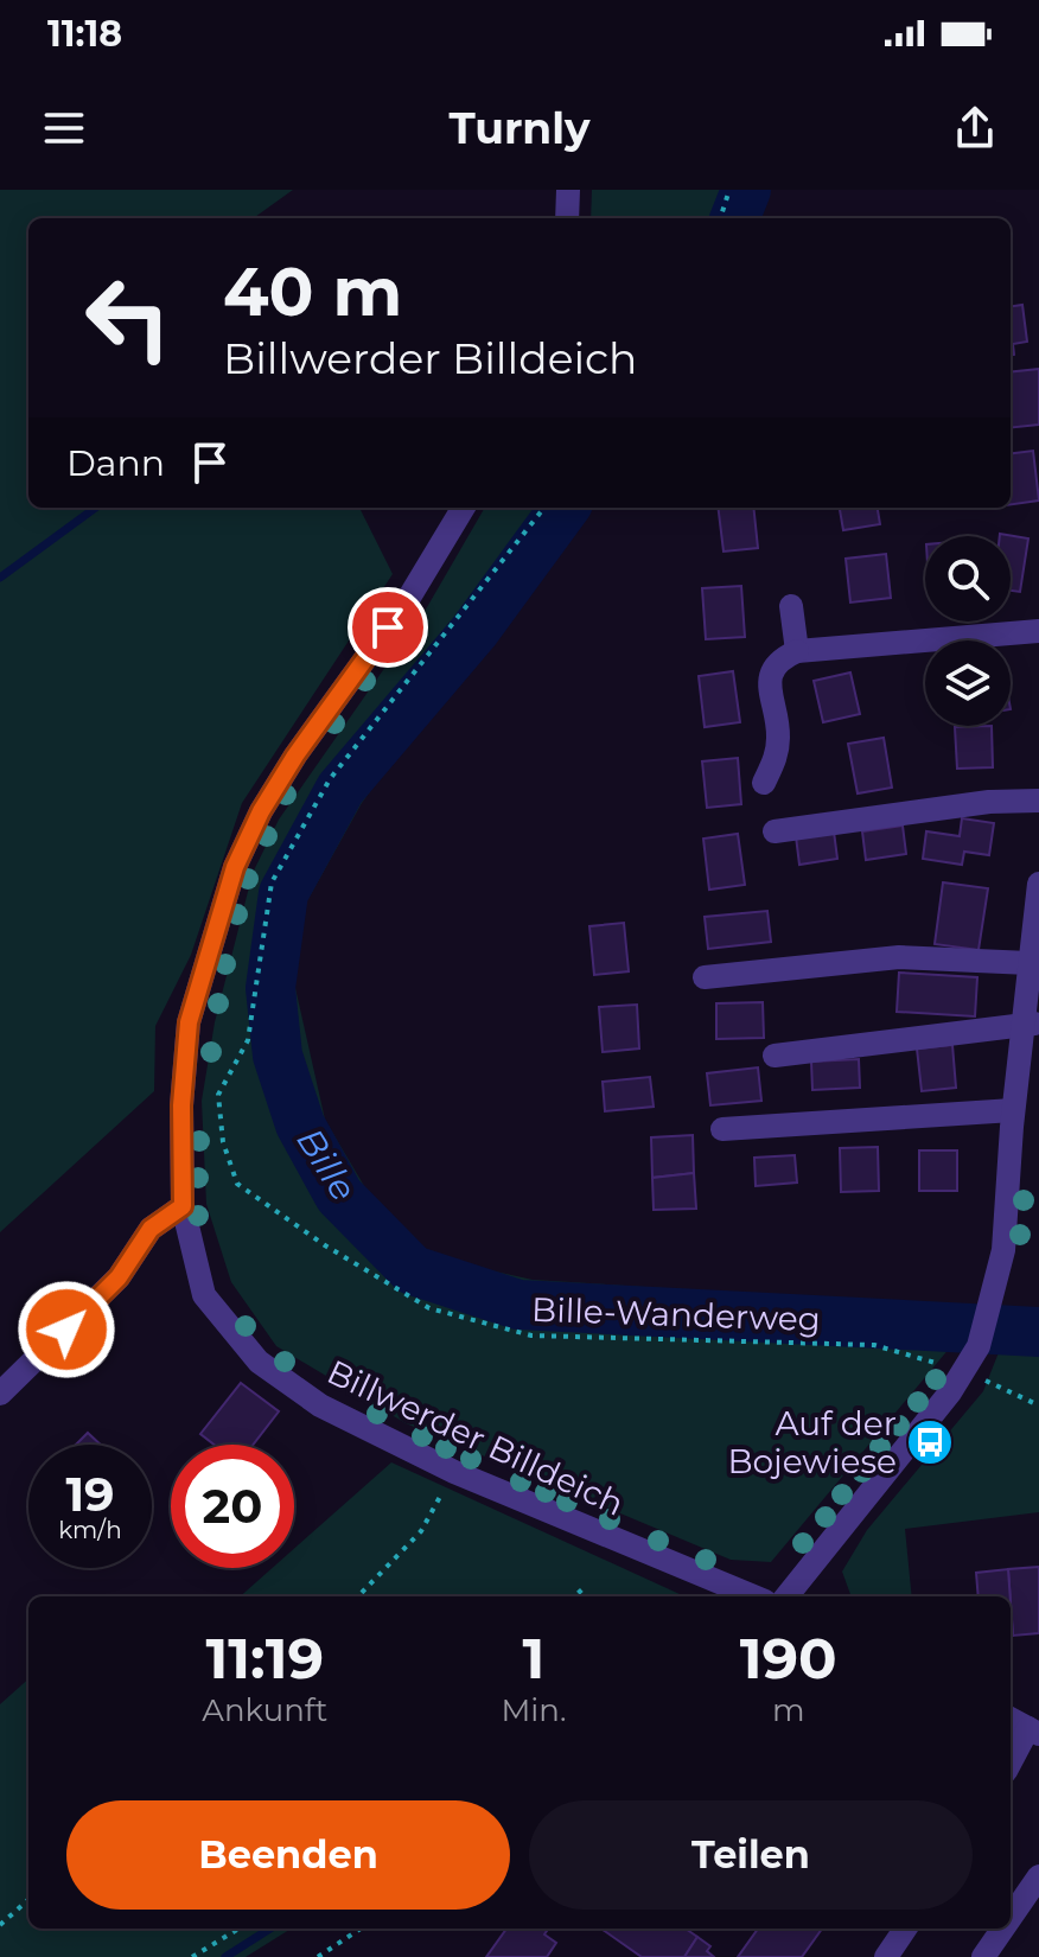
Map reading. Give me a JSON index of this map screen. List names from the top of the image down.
{
  "streets": {
    "street": ["Billwerder Billdeich"],
    "path": ["Bille-Wanderweg"]
  },
  "water": ["Bille"],
  "places": {
    "bus stop": ["Auf der Bojewiese"]
  },
  "page": {
    "status": "11:18",
    "header": "Turnly",
    "turn": ["40 m", "Billwerder Billdeich"],
    "then": "Dann",
    "speed": "19 km/h",
    "limit": "20",
    "eta": [
      "11:19",
      "Ankunft",
      "1",
      "Min.",
      "190",
      "m"
    ],
    "buttons": ["Beenden", "Teilen"]
  }
}
